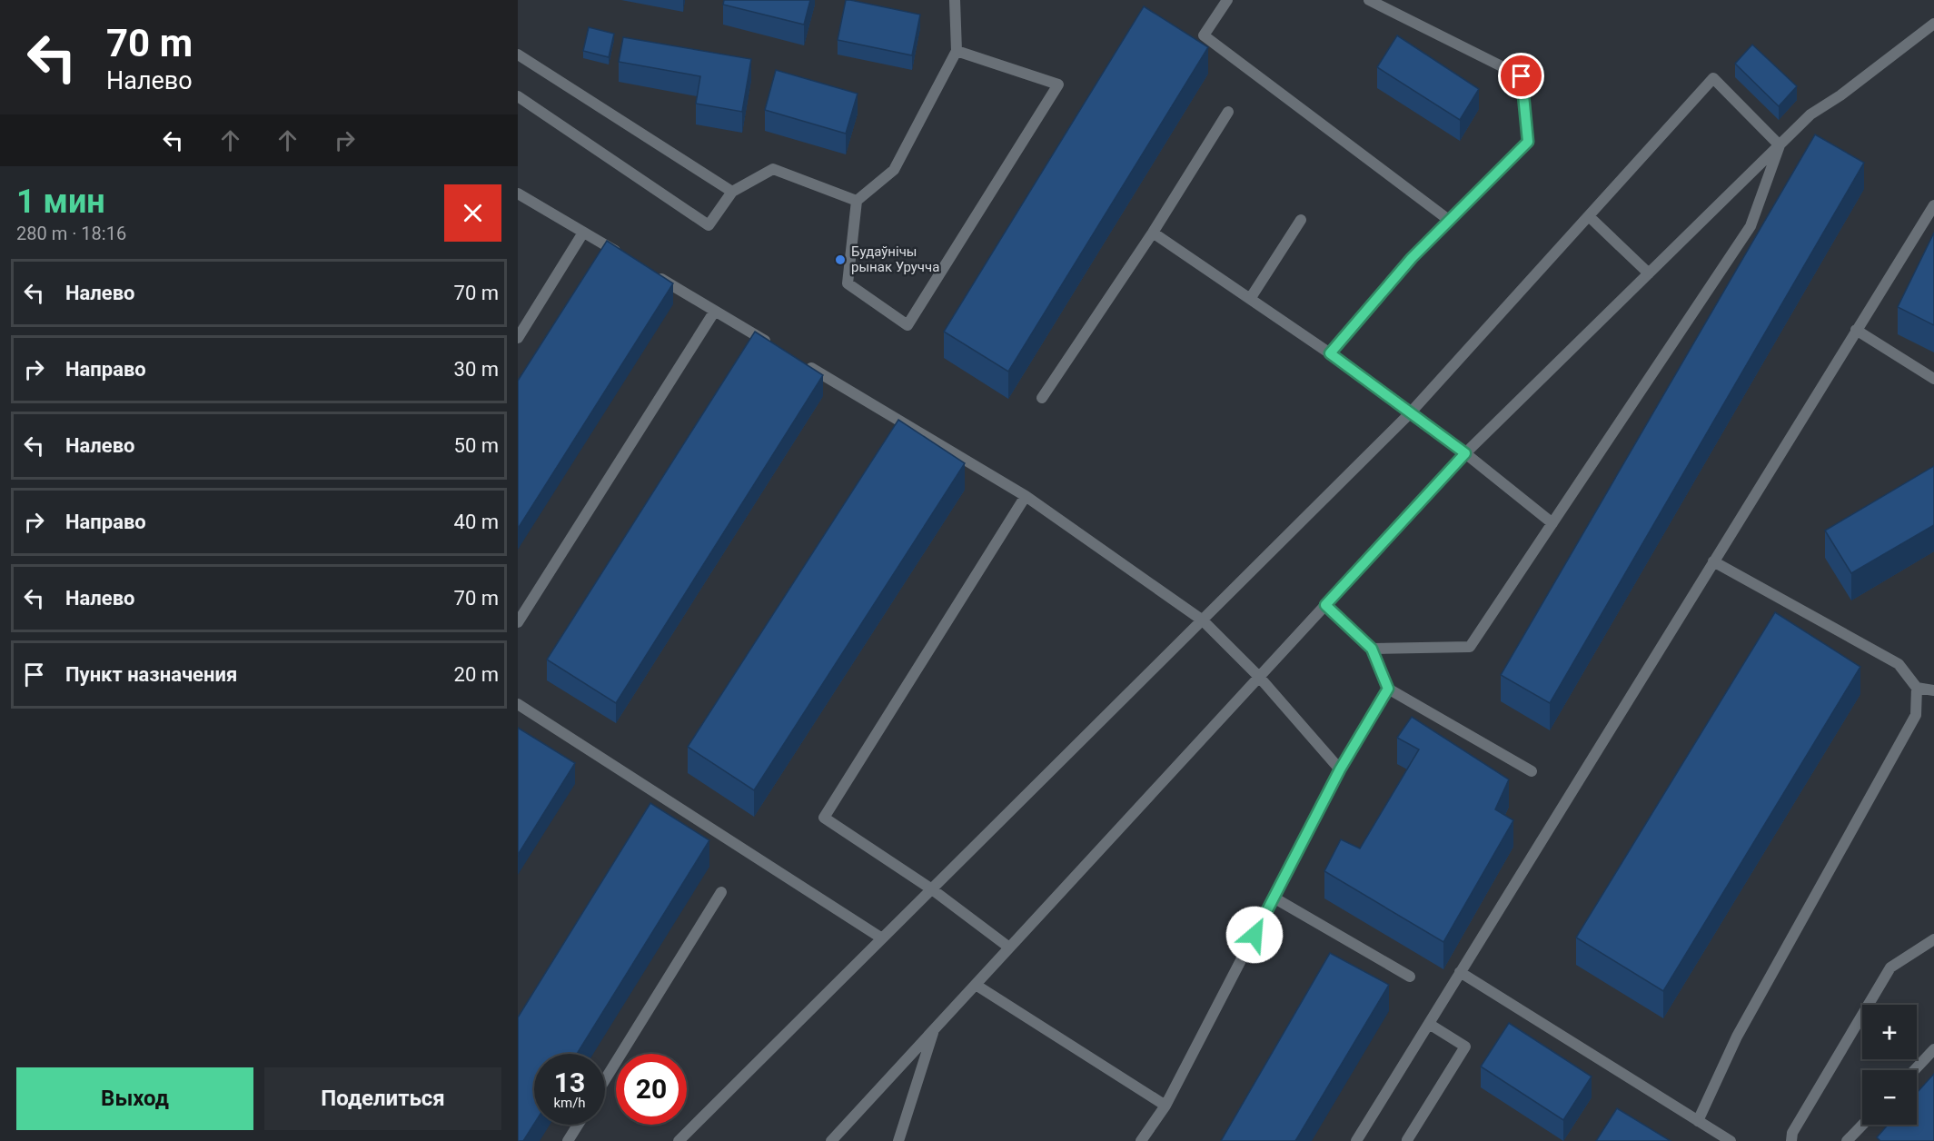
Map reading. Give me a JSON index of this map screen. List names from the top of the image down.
{
  "places": ["Будаўнічы рынак Уручча"],
  "page": {
    "turn": ["70 m", "Налево"],
    "heading": ["1 мин", "280 m · 18:16"],
    "list": [
      {
        "name": "Налево",
        "value": "70 m"
      },
      {
        "name": "Направо",
        "value": "30 m"
      },
      {
        "name": "Налево",
        "value": "50 m"
      },
      {
        "name": "Направо",
        "value": "40 m"
      },
      {
        "name": "Налево",
        "value": "70 m"
      },
      {
        "name": "Пункт назначения",
        "value": "20 m"
      }
    ],
    "map_buttons": ["+", "−"],
    "speed": "13 km/h",
    "limit": "20",
    "buttons": ["Выход", "Поделиться"]
  }
}
